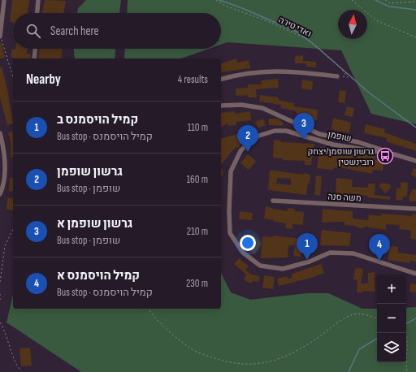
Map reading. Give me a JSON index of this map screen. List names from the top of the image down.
{
  "streets": {
    "street": ["שופמן", "משה סנה"],
    "path": ["ואדי טירה"]
  },
  "places": {
    "bus stop": ["גרשון שופמן/יצחק רובינשטין"]
  },
  "north": "top",
  "page": {
    "search": "Search here",
    "heading": ["Nearby", "4 results"],
    "list": [
      {
        "mark": "1",
        "name": "קמיל הויסמנס ב",
        "note": "Bus stop · קמיל הויסמנס",
        "value": "110 m"
      },
      {
        "mark": "2",
        "name": "גרשון שופמן",
        "note": "Bus stop · שופמן",
        "value": "160 m"
      },
      {
        "mark": "3",
        "name": "גרשון שופמן א",
        "note": "Bus stop · שופמן",
        "value": "210 m"
      },
      {
        "mark": "4",
        "name": "קמיל הויסמנס א",
        "note": "Bus stop · קמיל הויסמנס",
        "value": "230 m"
      }
    ],
    "pins": [
      "3",
      "2",
      "1",
      "4"
    ],
    "map_buttons": ["+", "−"]
  }
}
